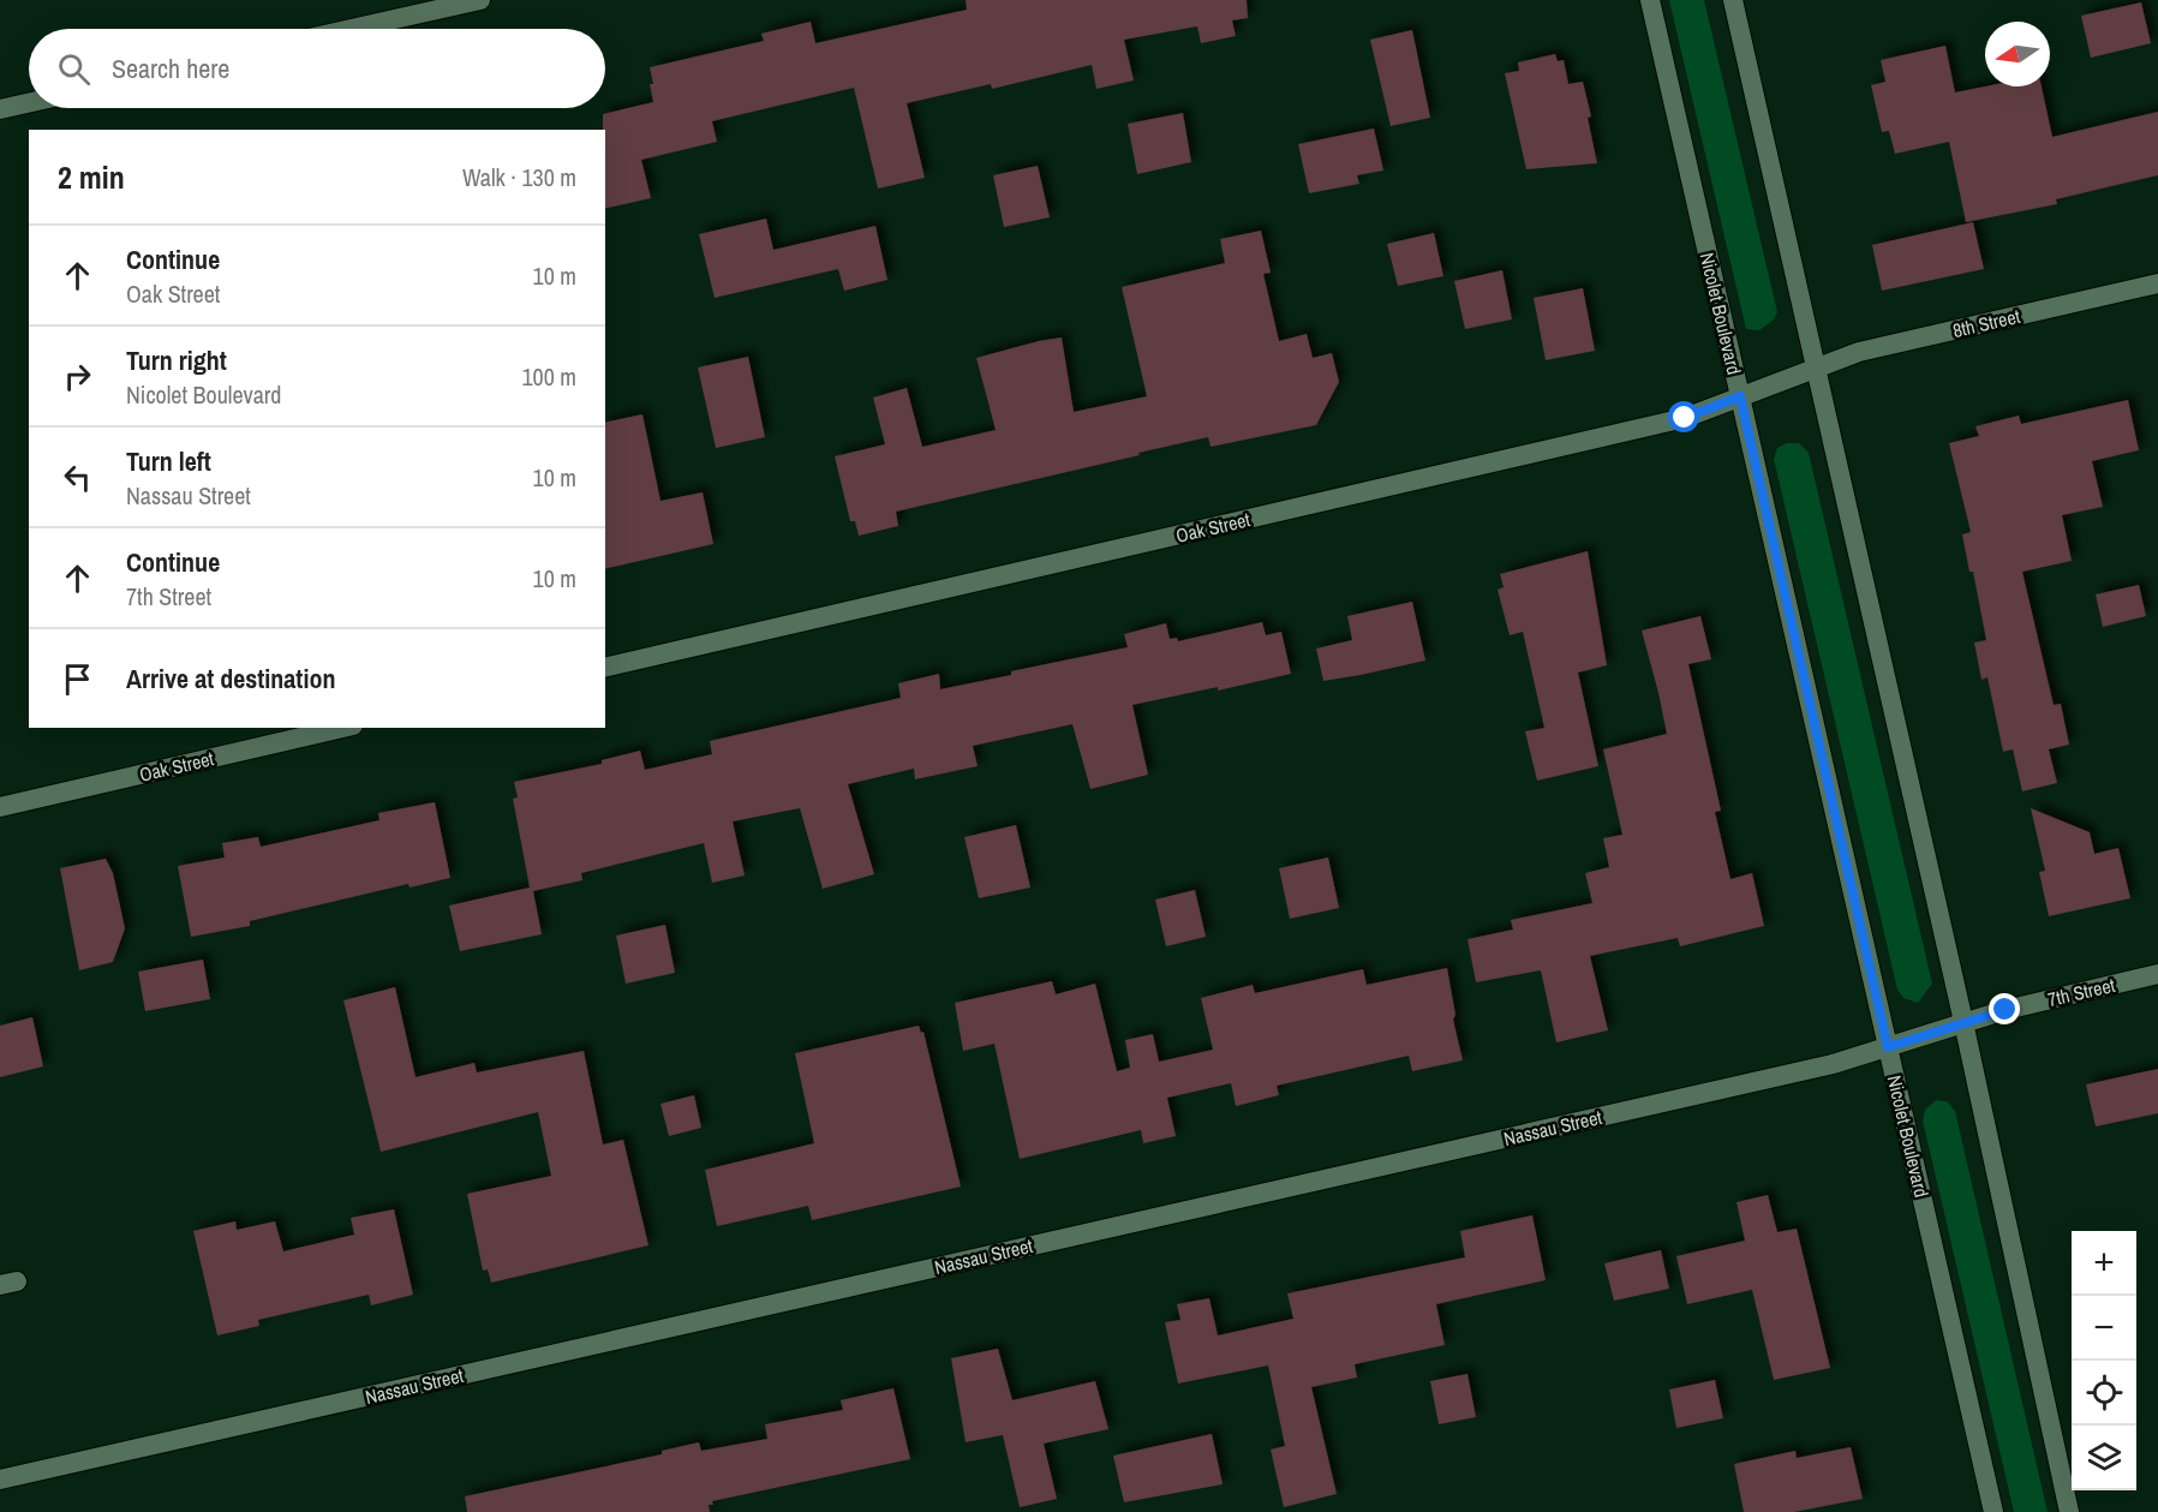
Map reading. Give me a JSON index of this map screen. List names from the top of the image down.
{
  "streets": {
    "street": [
      "Nicolet Boulevard",
      "8th Street",
      "Oak Street",
      "7th Street",
      "Nassau Street"
    ]
  },
  "crossings": [
    ["Nicolet Boulevard", "Oak Street"],
    ["Nicolet Boulevard", "Nassau Street"],
    ["8th Street", "Oak Street"],
    ["7th Street", "Nassau Street"]
  ],
  "north": "left",
  "page": {
    "search": "Search here",
    "heading": ["2 min", "Walk · 130 m"],
    "list": [
      ["Continue", "Oak Street", "10 m"],
      ["Turn right", "Nicolet Boulevard", "100 m"],
      ["Turn left", "Nassau Street", "10 m"],
      ["Continue", "7th Street", "10 m"],
      "Arrive at destination"
    ],
    "map_buttons": ["+", "−"]
  }
}
